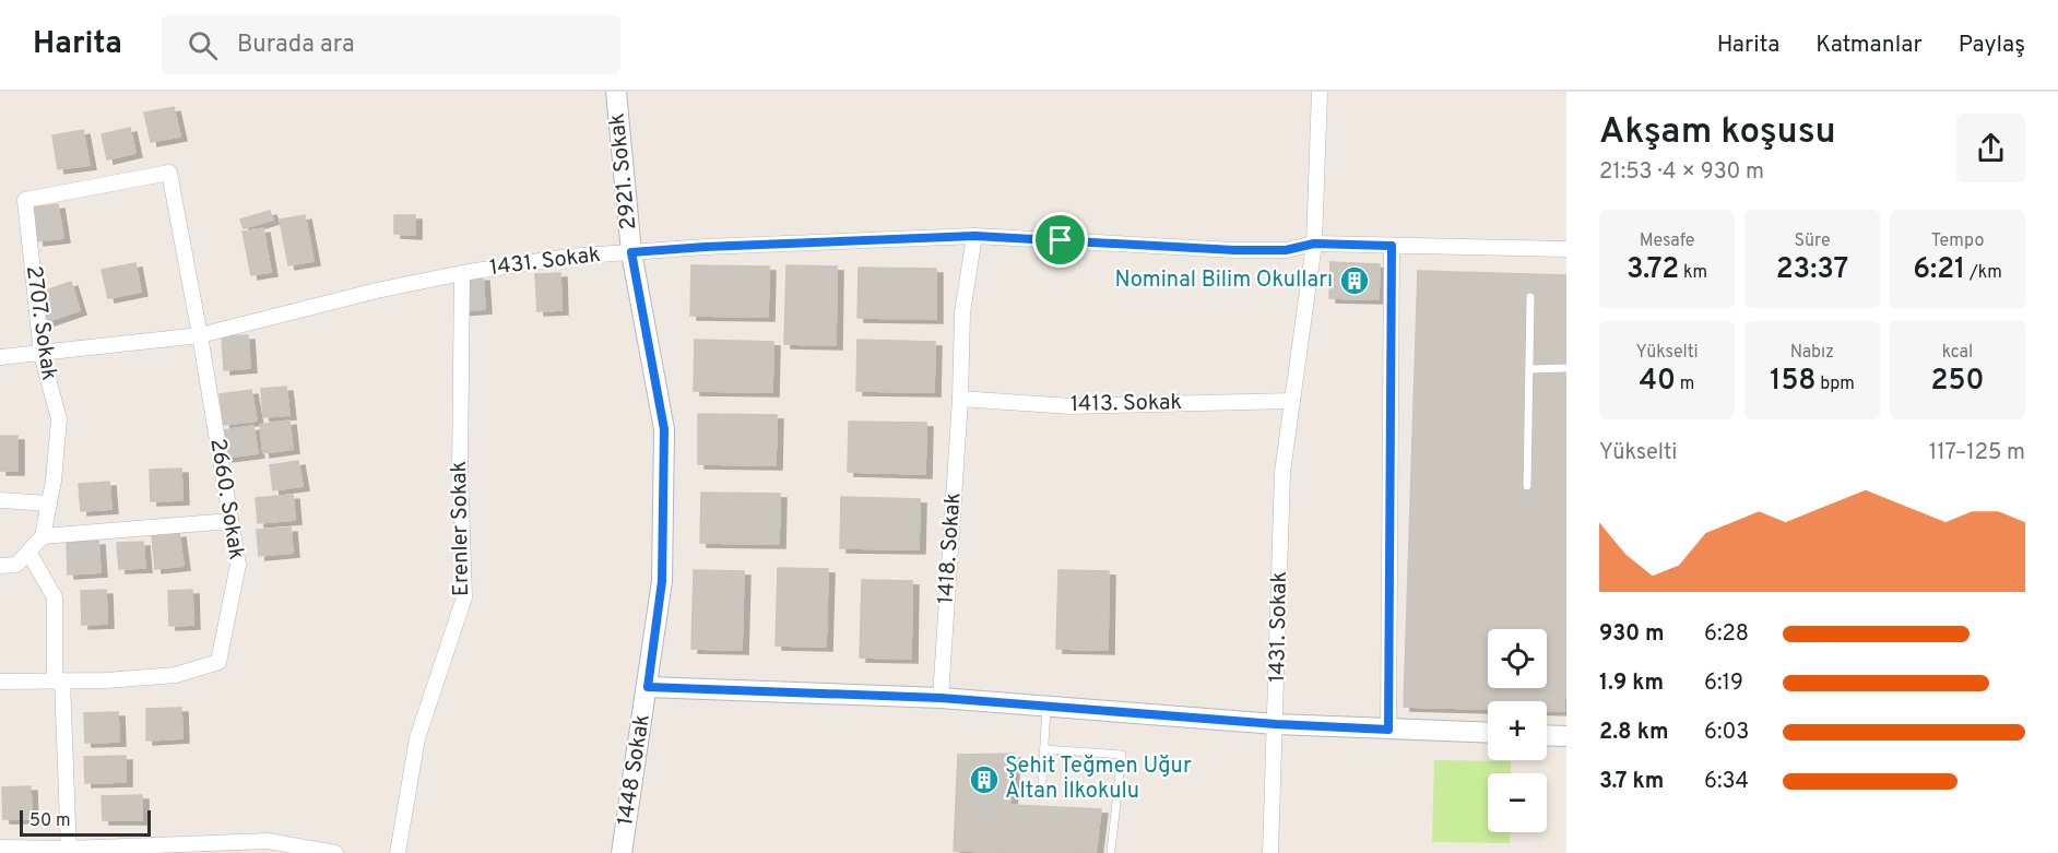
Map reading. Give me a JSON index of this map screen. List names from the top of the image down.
{
  "streets": {
    "street": [
      "2921. Sokak",
      "1431. Sokak",
      "2707. Sokak",
      "1413. Sokak",
      "2660. Sokak",
      "Erenler Sokak",
      "1418. Sokak",
      "1448 Sokak"
    ]
  },
  "crossings": [
    ["2921. Sokak", "1431. Sokak"],
    ["2921. Sokak", "1448 Sokak"],
    ["1431. Sokak", "2707. Sokak"],
    ["1431. Sokak", "1413. Sokak"],
    ["1431. Sokak", "2660. Sokak"],
    ["1431. Sokak", "Erenler Sokak"],
    ["2707. Sokak", "2660. Sokak"],
    ["1413. Sokak", "1418. Sokak"]
  ],
  "places": {
    "building": ["Nominal Bilim Okulları", "Şehit Teğmen Uğur Altan İlkokulu"]
  },
  "scale_bar": "50 m",
  "page": {
    "header": "Harita",
    "search": "Burada ara",
    "nav": ["Harita", "Katmanlar", "Paylaş"],
    "heading": ["Akşam koşusu", "21:53 · 4 × 930 m"],
    "stats": [
      ["Mesafe", "3.72 km"],
      ["Süre", "23:37"],
      ["Tempo", "6:21 /km"],
      ["Yükselti", "40 m"],
      ["Nabız", "158 bpm"],
      ["kcal", "250"]
    ],
    "chart": ["Yükselti", "117–125 m"],
    "list": [
      {
        "name": "930 m",
        "note": "6:28"
      },
      {
        "name": "1.9 km",
        "note": "6:19"
      },
      {
        "name": "2.8 km",
        "note": "6:03"
      },
      {
        "name": "3.7 km",
        "note": "6:34"
      }
    ],
    "map_buttons": ["+", "−"],
    "scale": "50 m"
  }
}
